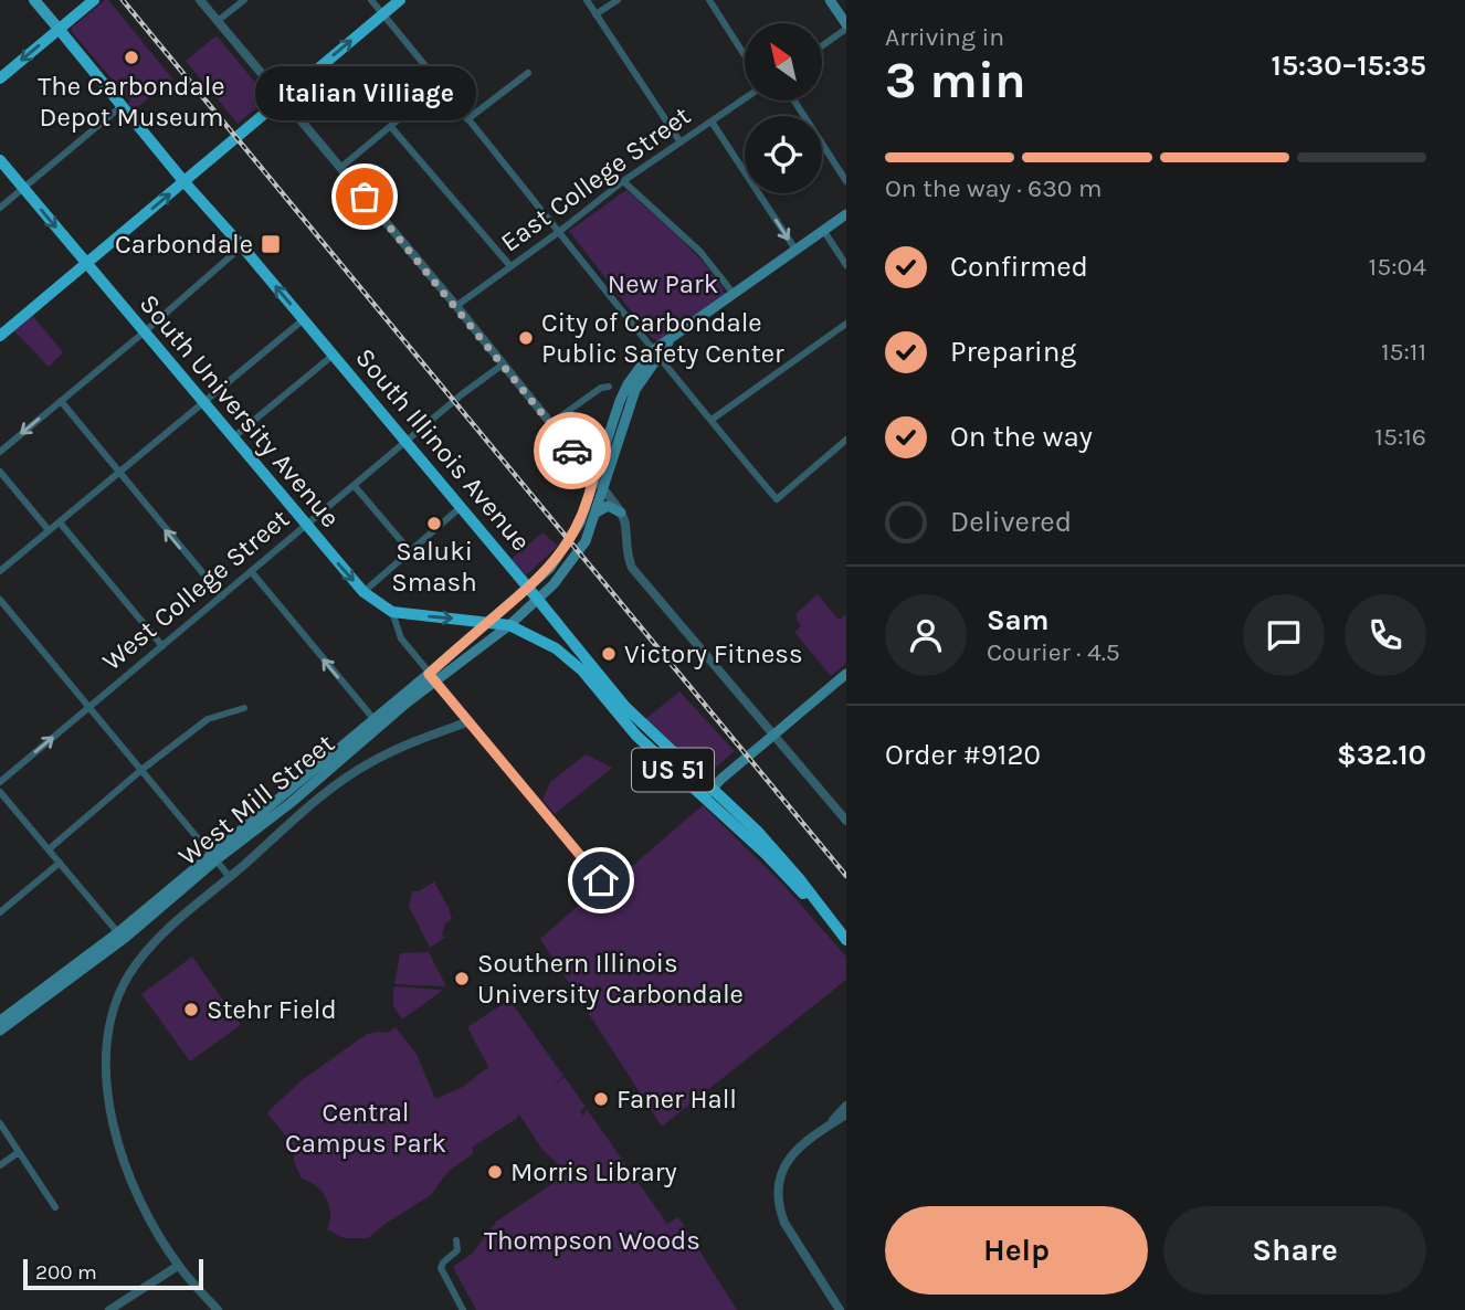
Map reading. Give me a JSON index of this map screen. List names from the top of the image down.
{
  "streets": {
    "highway": ["South University Avenue", "South Illinois Avenue", "US 51"],
    "main road": ["West Mill Street"],
    "street": ["East College Street", "West College Street"]
  },
  "crossings": [
    ["South University Avenue", "South Illinois Avenue"],
    ["South University Avenue", "West College Street"],
    ["South Illinois Avenue", "West College Street"],
    ["South Illinois Avenue", "US 51"],
    ["South Illinois Avenue", "West Mill Street"]
  ],
  "parks": ["New Park", "Central Campus Park", "Thompson Woods"],
  "places": {
    "other": [
      "The Carbondale Depot Museum",
      "Italian Villiage",
      "City of Carbondale Public Safety Center",
      "Saluki Smash",
      "Victory Fitness",
      "Southern Illinois University Carbondale",
      "Stehr Field",
      "Faner Hall",
      "Morris Library"
    ],
    "transit": ["Carbondale"]
  },
  "scale_bar": "200 m",
  "north": "top left",
  "page": {
    "heading": ["3 min", "Arriving in", "15:30–15:35"],
    "panel": [
      "Sam",
      "Courier · 4.5",
      "Order #9120",
      "$32.10"
    ],
    "bubble": "Italian Villiage",
    "bar": "On the way · 630 m",
    "list": [
      ["Confirmed", "15:04"],
      ["Preparing", "15:11"],
      ["On the way", "15:16"],
      "Delivered"
    ],
    "buttons": ["Help", "Share"],
    "scale": "200 m"
  }
}
